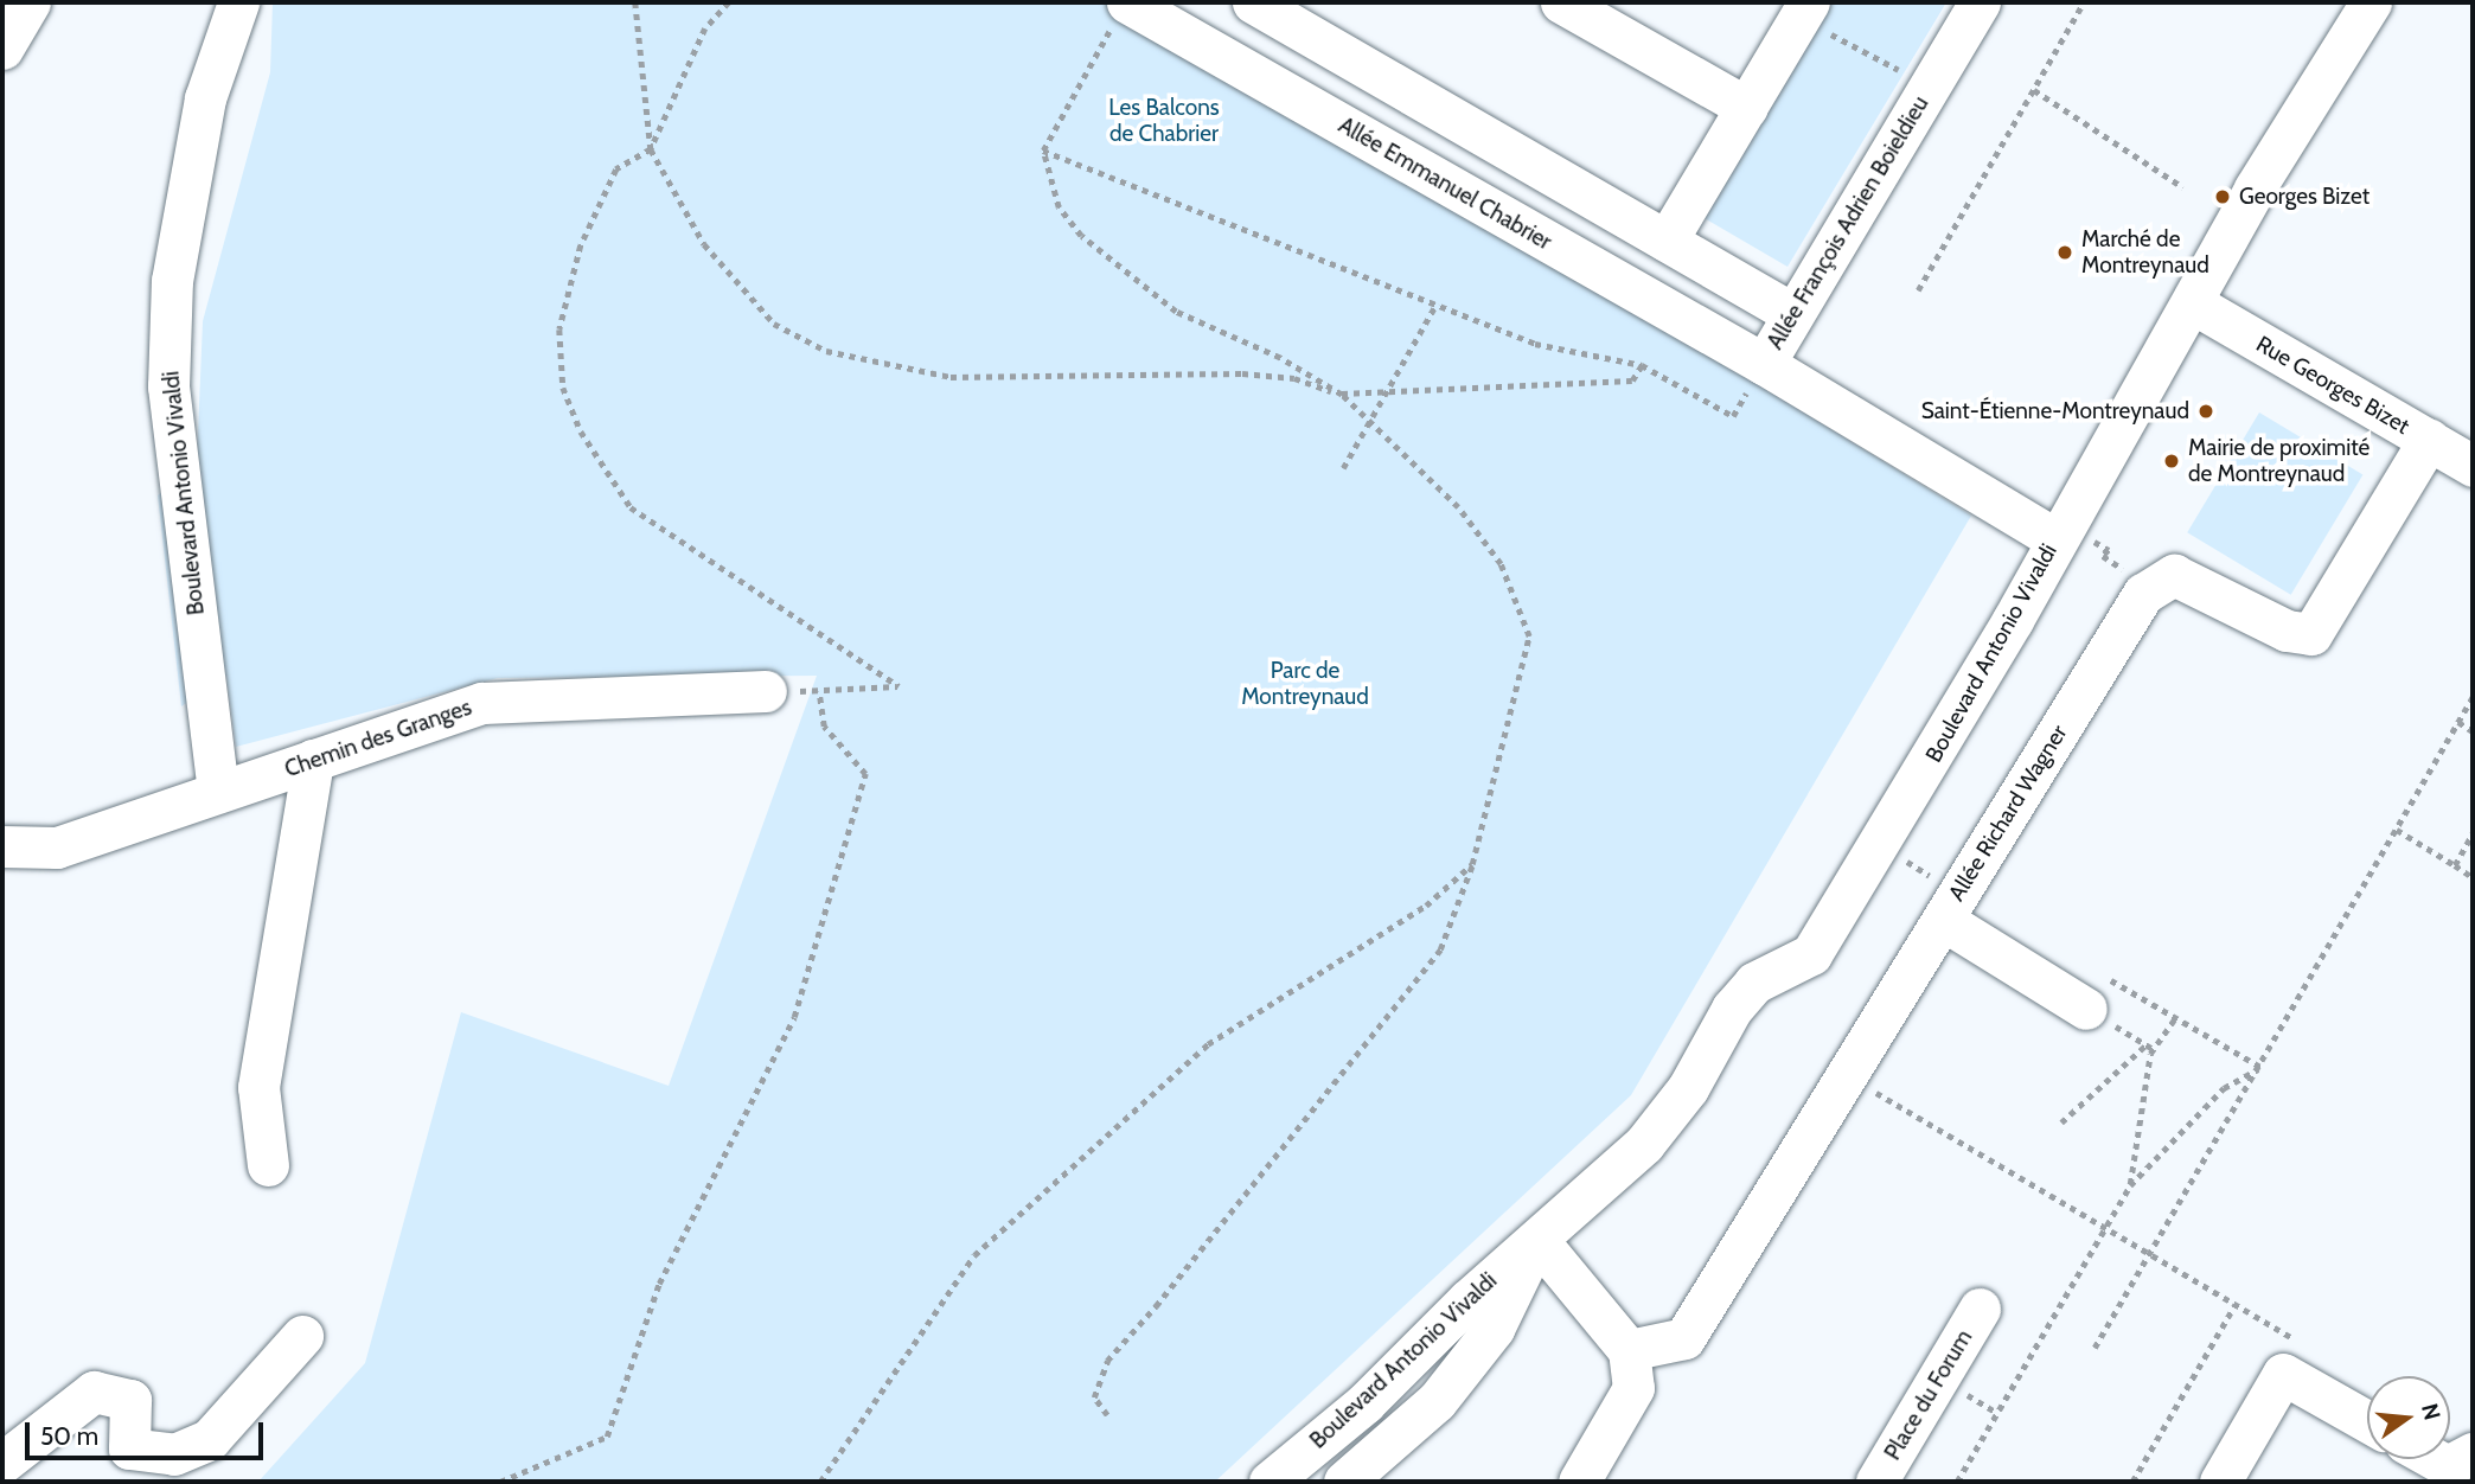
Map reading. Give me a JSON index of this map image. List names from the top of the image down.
{
  "streets": {
    "street": [
      "Allée Emmanuel Chabrier",
      "Allée François Adrien Boieldieu",
      "Rue Georges Bizet",
      "Boulevard Antonio Vivaldi",
      "Chemin des Granges",
      "Allée Richard Wagner",
      "Place du Forum"
    ]
  },
  "crossings": [
    ["Allée Emmanuel Chabrier", "Allée François Adrien Boieldieu"],
    ["Allée François Adrien Boieldieu", "Boulevard Antonio Vivaldi"],
    ["Rue Georges Bizet", "Boulevard Antonio Vivaldi"],
    ["Boulevard Antonio Vivaldi", "Chemin des Granges"]
  ],
  "parks": ["Les Balcons de Chabrier", "Parc de Montreynaud"],
  "places": [
    "Georges Bizet",
    "Marché de Montreynaud",
    "Saint-Étienne-Montreynaud",
    "Mairie de proximité de Montreynaud"
  ],
  "scale_bar": "50 m",
  "north": "right"
}
